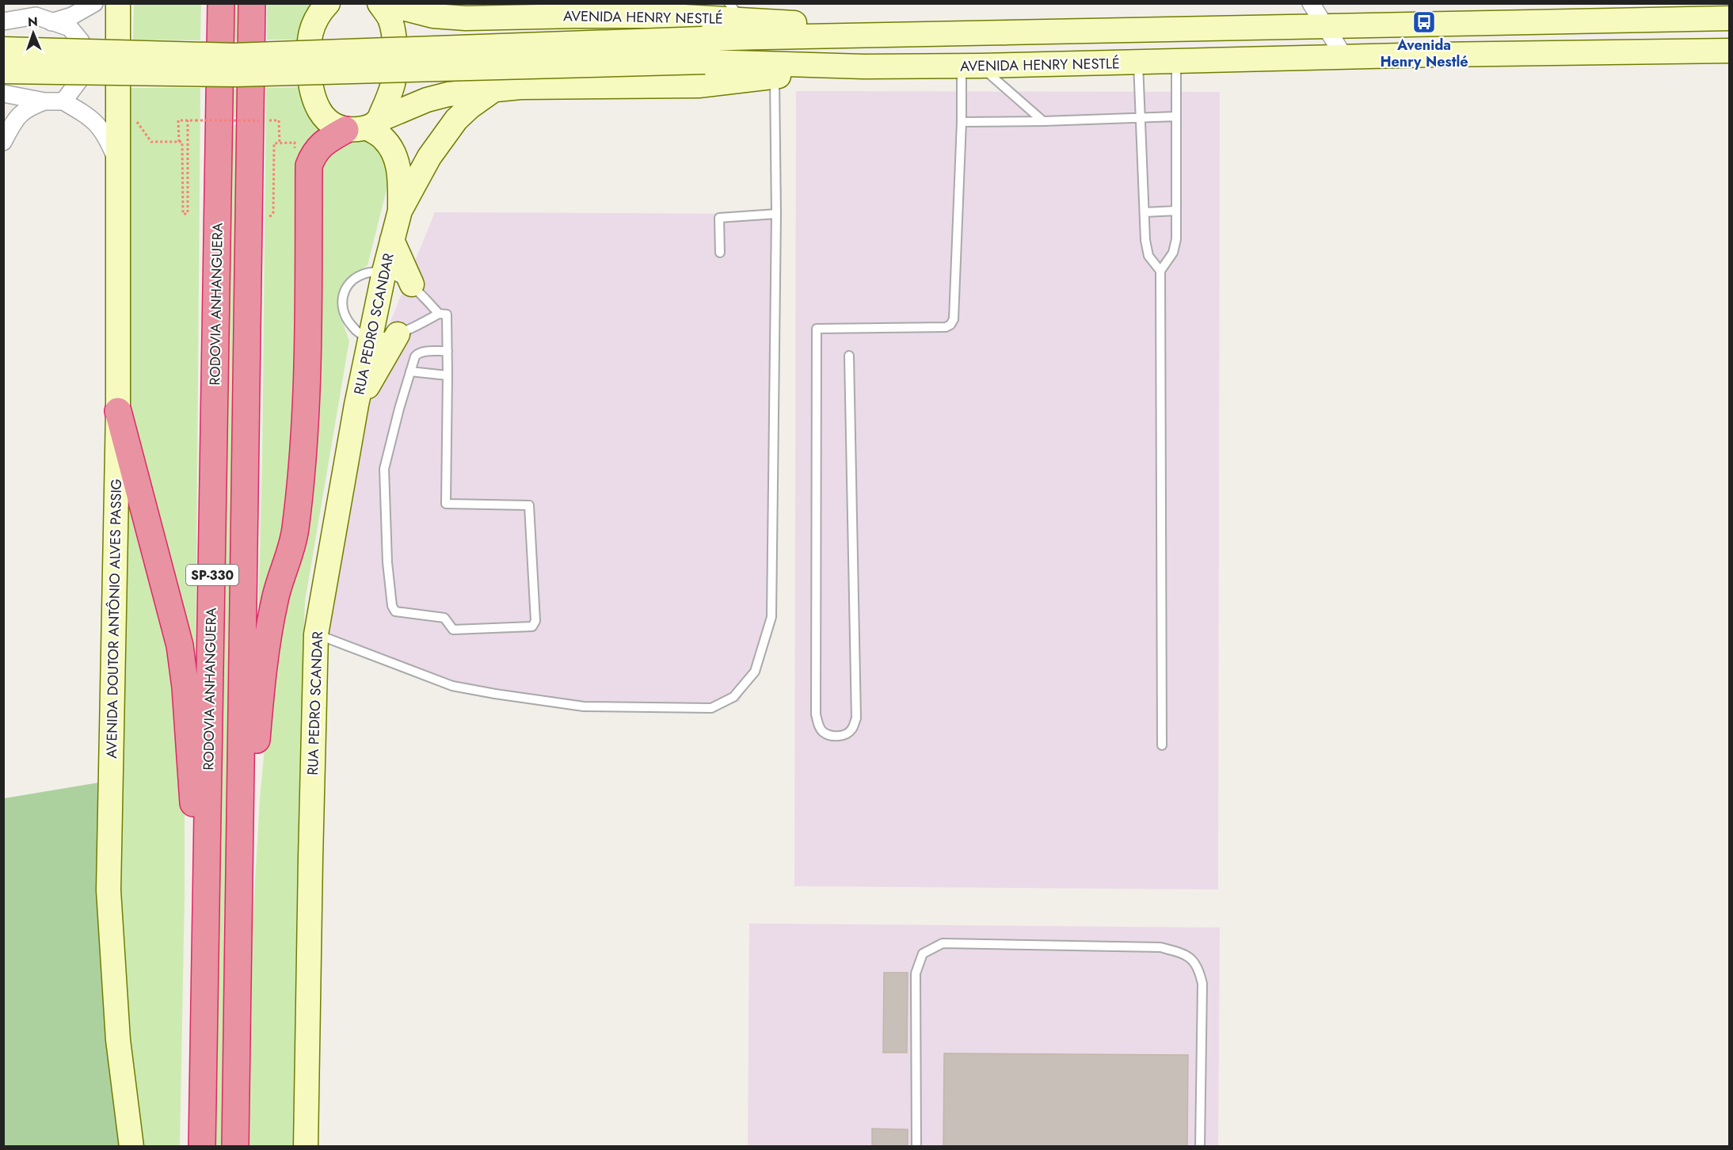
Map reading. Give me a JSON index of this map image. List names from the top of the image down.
{
  "streets": {
    "highway": ["RODOVIA ANHANGUERA", "SP-330"],
    "street": ["AVENIDA HENRY NESTLÉ", "RUA PEDRO SCANDAR", "AVENIDA DOUTOR ANTÔNIO ALVES PASSIG"]
  },
  "crossings": [
    ["AVENIDA HENRY NESTLÉ", "RUA PEDRO SCANDAR"]
  ],
  "places": {
    "bus stop": ["Avenida Henry Nestlé"]
  },
  "north": "top"
}
